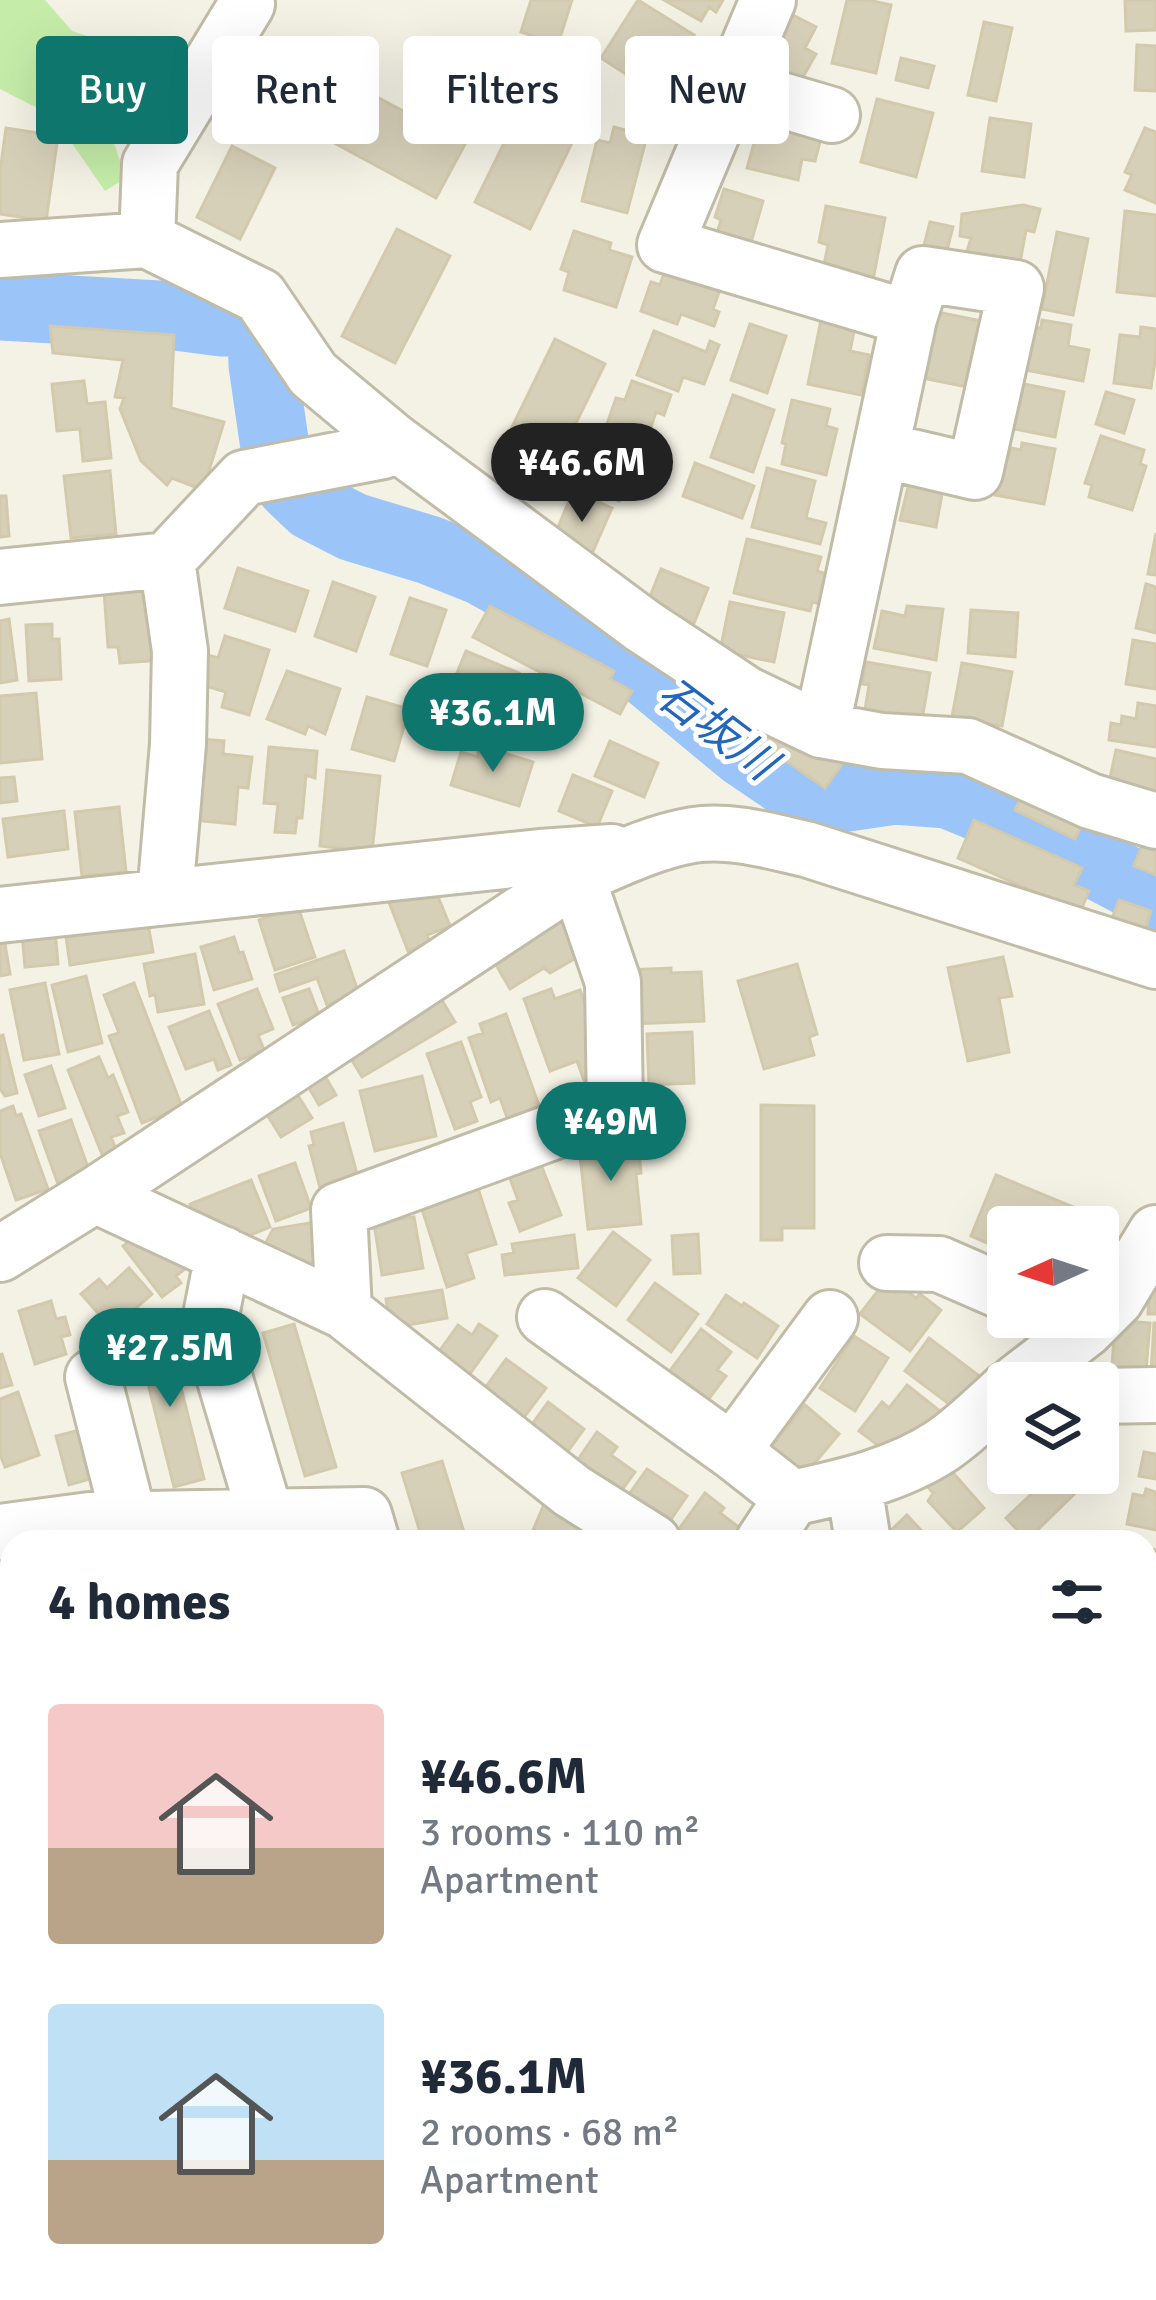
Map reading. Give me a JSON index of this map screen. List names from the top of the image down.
{
  "water": ["石坂川"],
  "north": "left",
  "page": {
    "chip": [
      "Buy",
      "Rent",
      "Filters",
      "New"
    ],
    "price": [
      "¥46.6M",
      "¥36.1M",
      "¥49M",
      "¥27.5M"
    ],
    "heading": "4 homes",
    "list": [
      {
        "name": "¥46.6M",
        "note": "3 rooms · 110 m² · Apartment"
      },
      {
        "name": "¥36.1M",
        "note": "2 rooms · 68 m² · Apartment"
      }
    ]
  }
}
